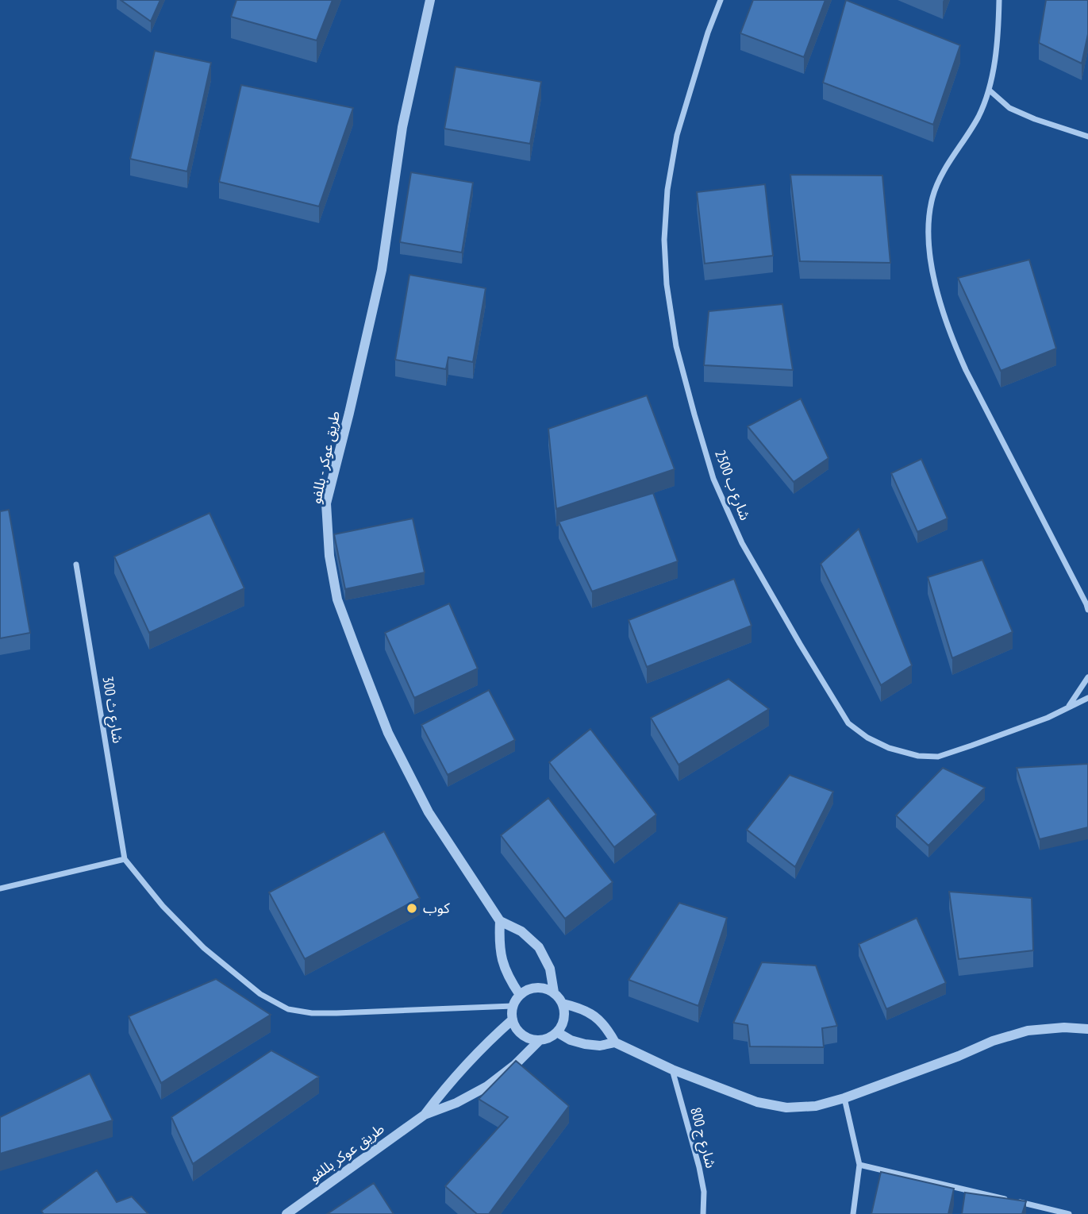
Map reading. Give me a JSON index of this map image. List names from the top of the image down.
{
  "streets": {
    "street": [
      "طريق عوكر - بللفو",
      "شارع ب 2500",
      "شارع ث 300",
      "شارع ج 800",
      "طريق عوكر بللفو"
    ]
  },
  "crossings": [
    ["طريق عوكر - بللفو", "طريق عوكر بللفو"]
  ],
  "places": ["كوب"]
}
